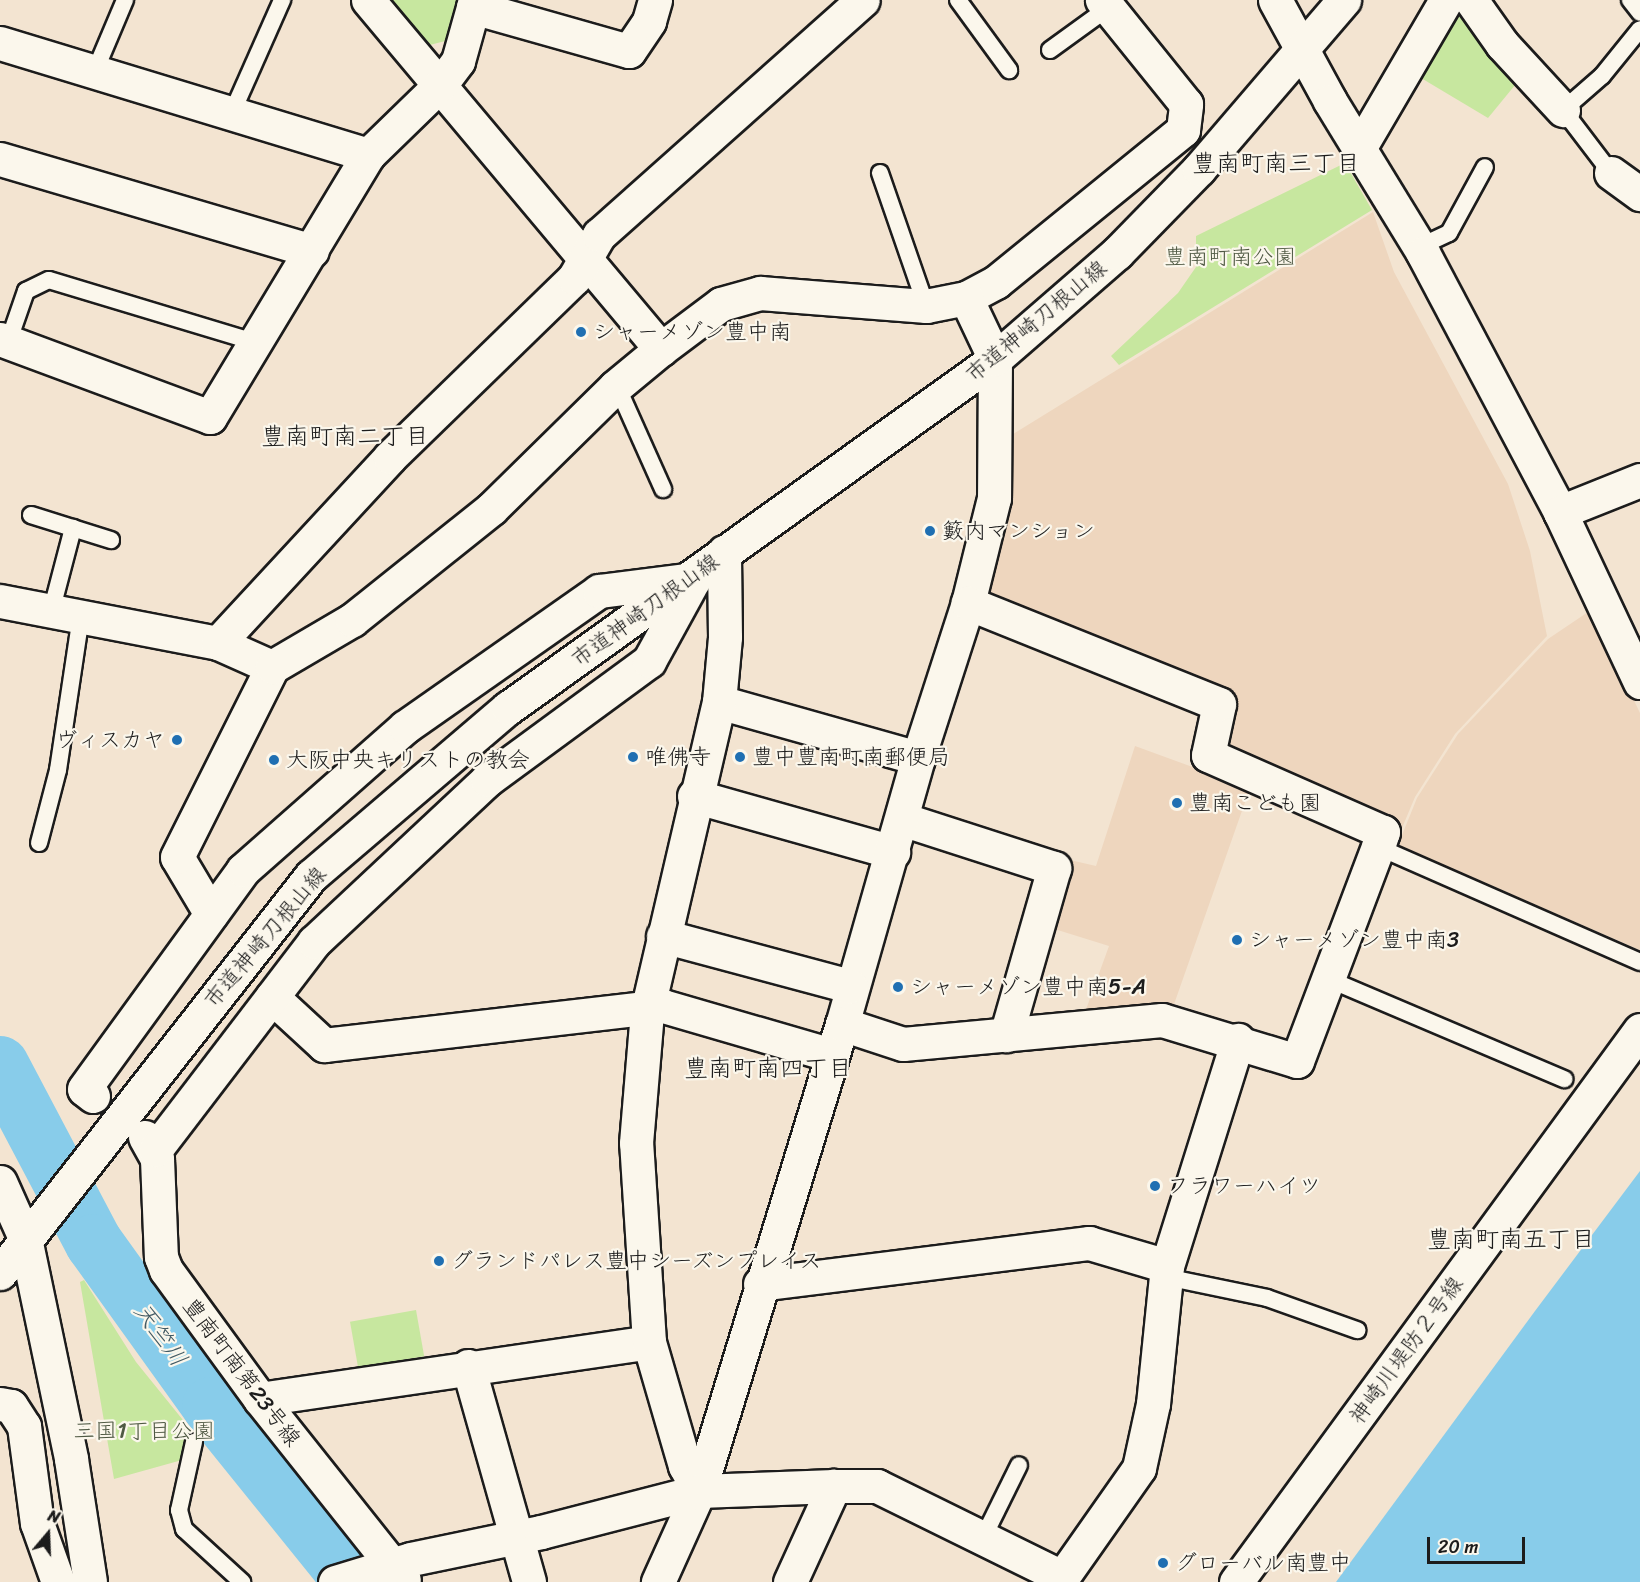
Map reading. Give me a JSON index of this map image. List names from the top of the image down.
{
  "streets": {
    "street": ["市道神崎刀根山線", "神崎川堤防２号線", "豊南町南第23号線"]
  },
  "districts": [
    "豊南町南三丁目",
    "豊南町南二丁目",
    "豊南町南四丁目",
    "豊南町南五丁目"
  ],
  "water": ["天竺川"],
  "parks": ["豊南町南公園", "三国1丁目公園"],
  "places": [
    "シャーメゾン豊中南",
    "籔内マンション",
    "ヴィスカヤ",
    "唯佛寺",
    "豊中豊南町南郵便局",
    "大阪中央キリストの教会",
    "豊南こども園",
    "シャーメゾン豊中南3",
    "シャーメゾン豊中南5-A",
    "フラワーハイツ",
    "グランドパレス豊中シーズンプレイス",
    "グローバル南豊中"
  ],
  "scale_bar": "20 m",
  "north": "top"
}
